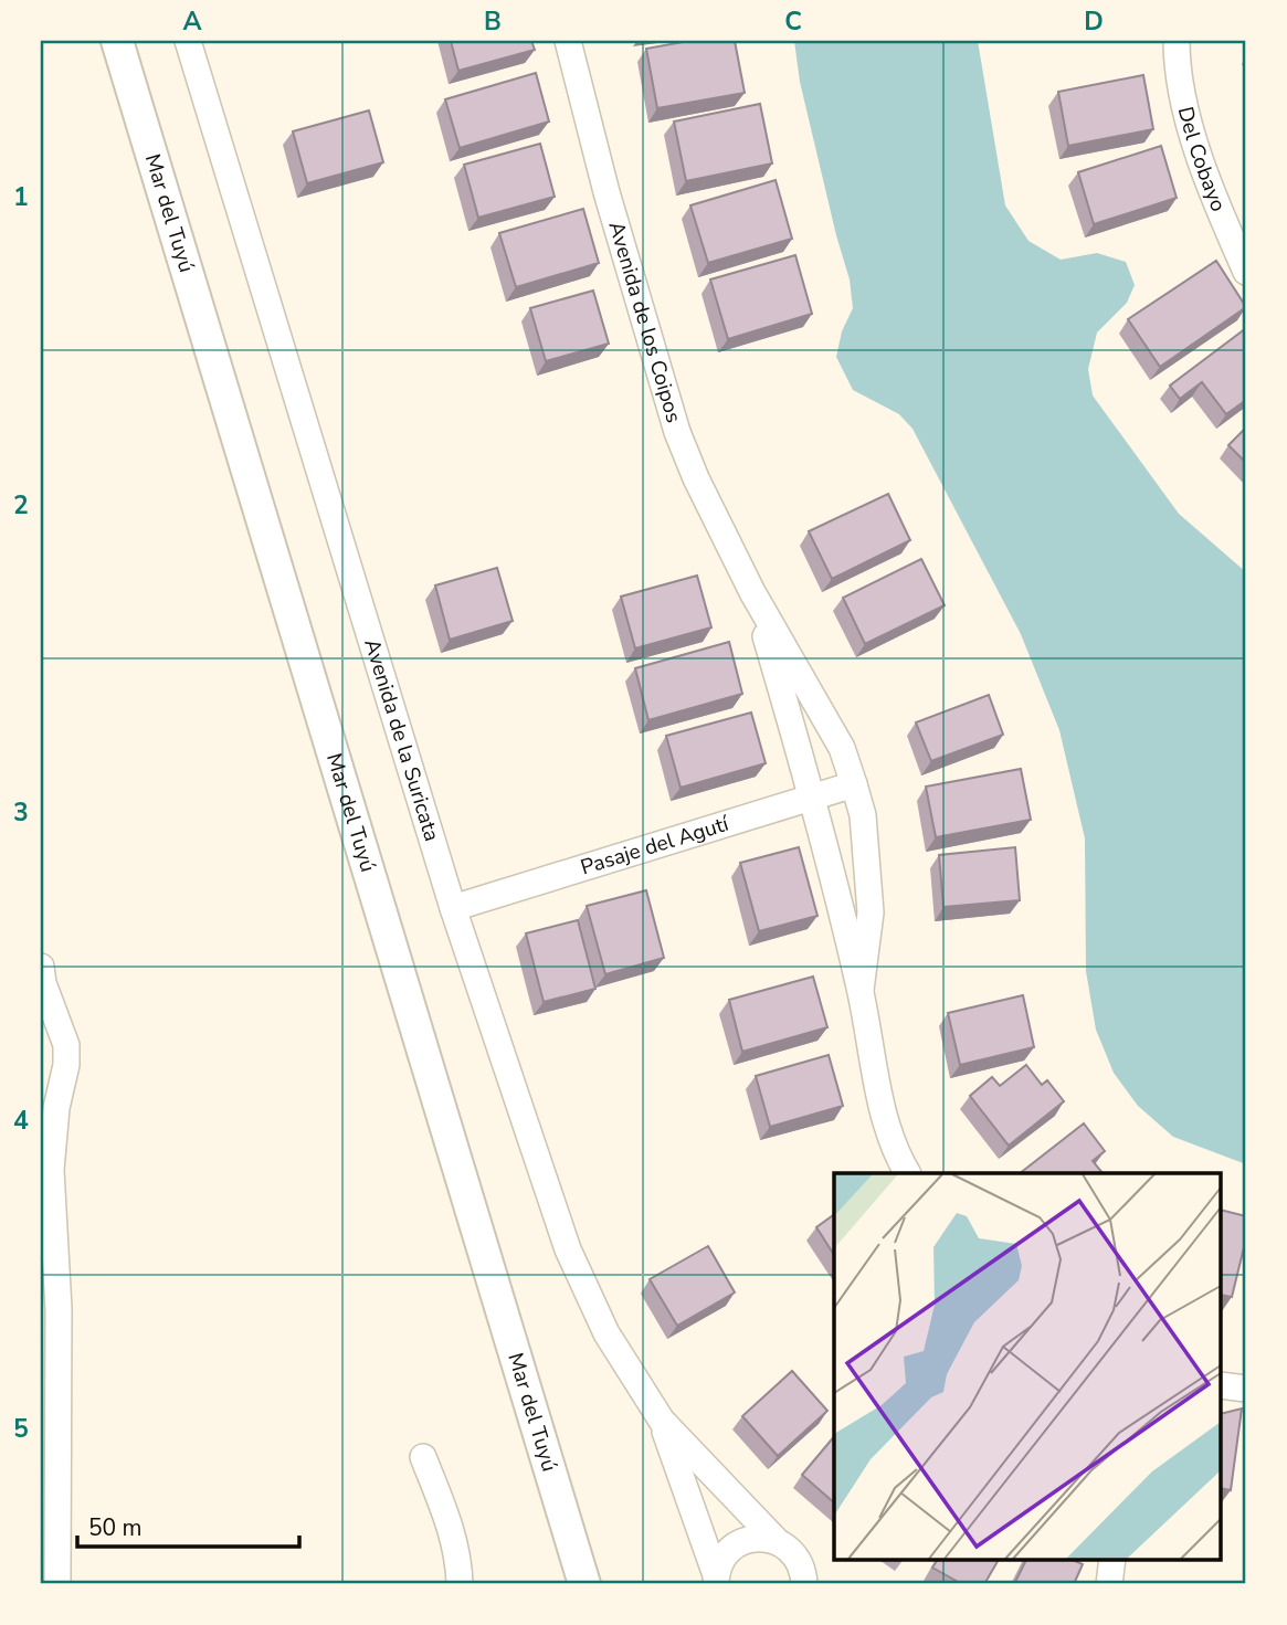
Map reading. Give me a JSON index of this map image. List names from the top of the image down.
{
  "streets": {
    "street": [
      "Del Cobayo",
      "Mar del Tuyú",
      "Avenida de los Coipos",
      "Avenida de la Suricata",
      "Pasaje del Agutí"
    ]
  },
  "crossings": [
    ["Avenida de los Coipos", "Pasaje del Agutí"],
    ["Avenida de la Suricata", "Pasaje del Agutí"]
  ],
  "scale_bar": "50 m",
  "grid": {
    "columns": [
      "A",
      "B",
      "C",
      "D"
    ],
    "rows": [
      "1",
      "2",
      "3",
      "4",
      "5"
    ]
  }
}
